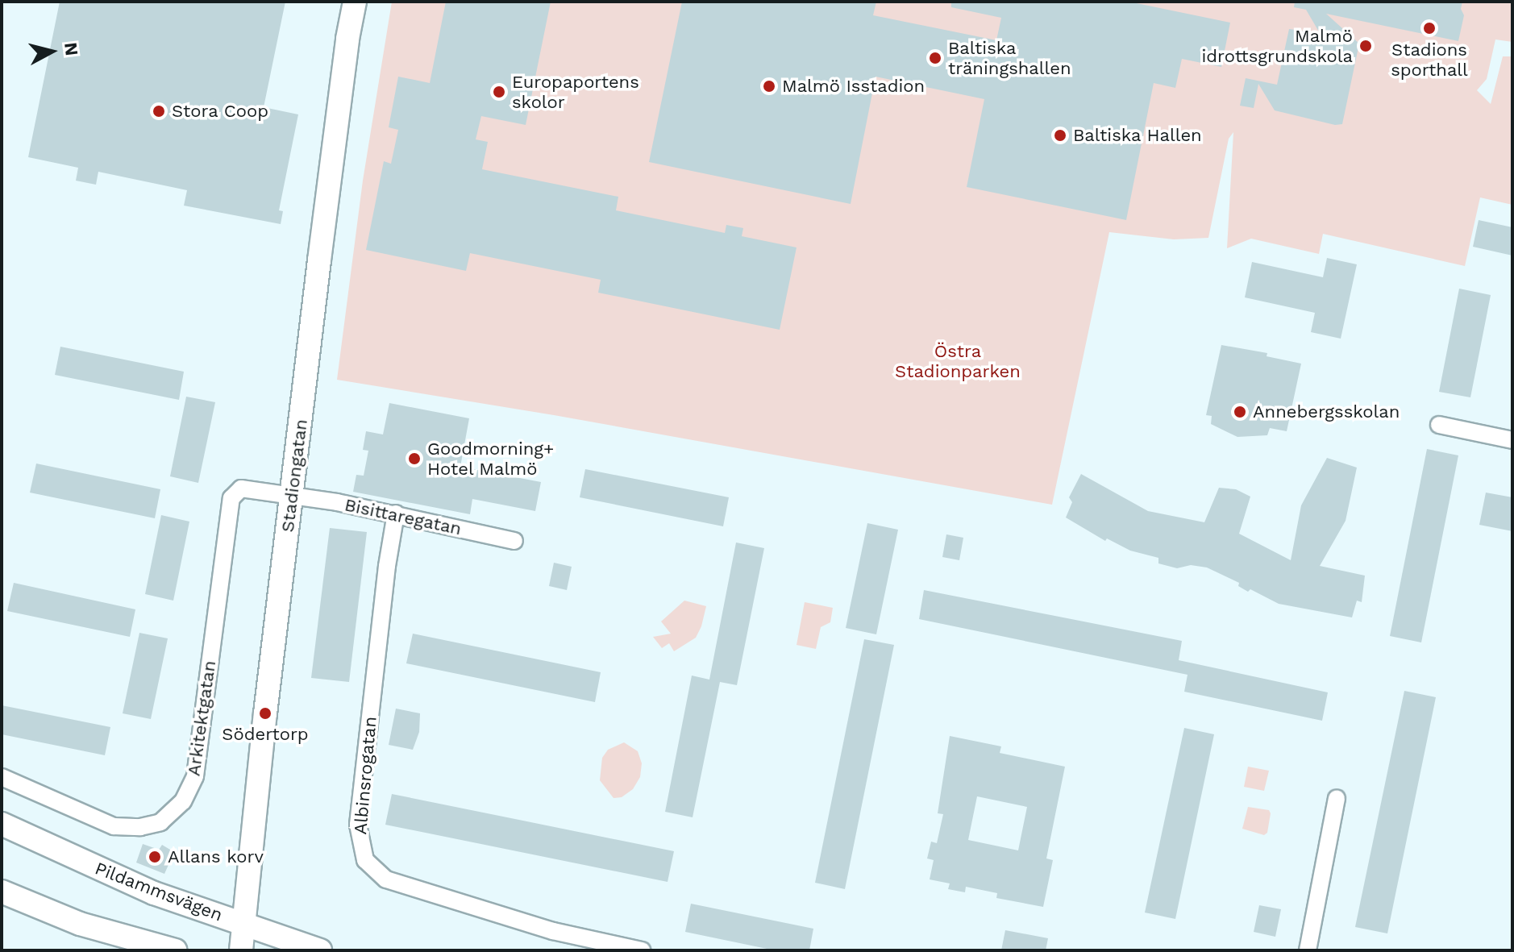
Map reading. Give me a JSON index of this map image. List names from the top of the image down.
{
  "streets": {
    "main road": ["Stadiongatan", "Pildammsvägen"],
    "street": ["Bisittaregatan", "Arkitektgatan", "Albinsrogatan"]
  },
  "crossings": [
    ["Stadiongatan", "Bisittaregatan"],
    ["Stadiongatan", "Arkitektgatan"],
    ["Stadiongatan", "Pildammsvägen"],
    ["Bisittaregatan", "Arkitektgatan"],
    ["Bisittaregatan", "Albinsrogatan"]
  ],
  "parks": ["Östra Stadionparken"],
  "places": [
    "Stadions sporthall",
    "Malmö idrottsgrundskola",
    "Baltiska träningshallen",
    "Malmö Isstadion",
    "Europaportens skolor",
    "Stora Coop",
    "Baltiska Hallen",
    "Annebergsskolan",
    "Goodmorning+ Hotel Malmö",
    "Södertorp",
    "Allans korv"
  ],
  "north": "right"
}
